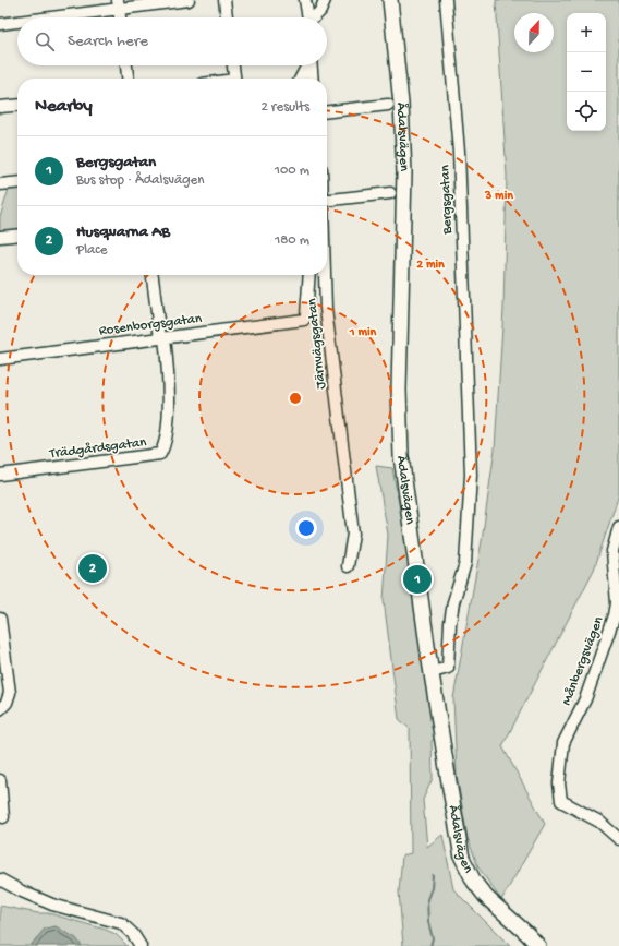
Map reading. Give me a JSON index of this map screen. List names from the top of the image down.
{
  "streets": {
    "main road": ["Ådalsvägen"],
    "street": [
      "Bergsgatan",
      "Rosenborgsgatan",
      "Järnvägsgatan",
      "Trädgårdsgatan",
      "Månbergsvägen"
    ]
  },
  "crossings": [
    ["Ådalsvägen", "Bergsgatan"],
    ["Rosenborgsgatan", "Trädgårdsgatan"]
  ],
  "north": "top",
  "page": {
    "map_buttons": ["+", "−"],
    "search": "Search here",
    "heading": ["Nearby", "2 results"],
    "list": [
      {
        "mark": "1",
        "name": "Bergsgatan",
        "note": "Bus stop · Ådalsvägen",
        "value": "100 m"
      },
      {
        "mark": "2",
        "name": "Husqvarna AB",
        "note": "Place",
        "value": "180 m"
      }
    ],
    "pins": ["2", "1"]
  },
  "rings": ["3 min", "2 min", "1 min"]
}
